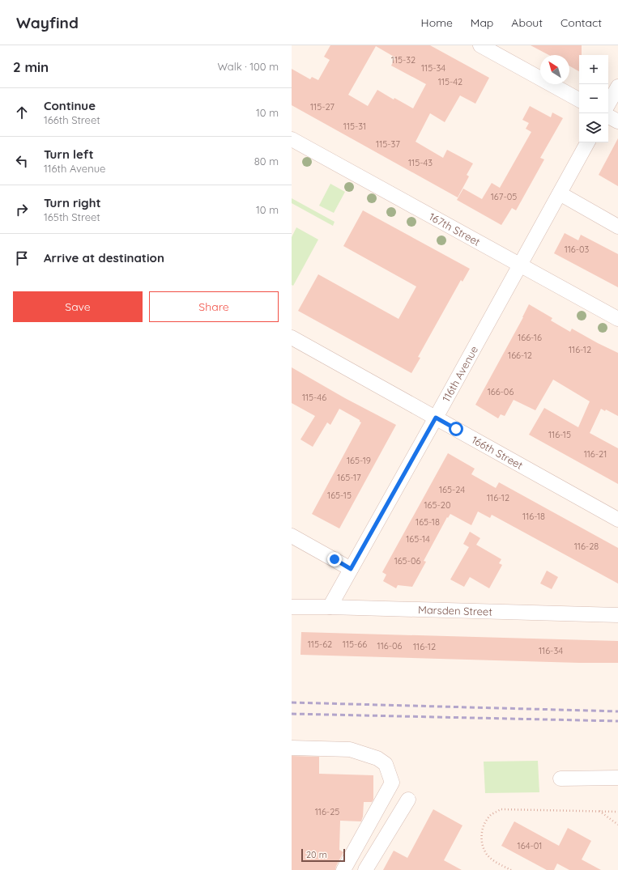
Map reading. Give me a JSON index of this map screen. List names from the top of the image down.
{
  "streets": {
    "street": [
      "167th Street",
      "116th Avenue",
      "166th Street",
      "Marsden Street"
    ]
  },
  "crossings": [
    ["167th Street", "116th Avenue"],
    ["116th Avenue", "166th Street"],
    ["116th Avenue", "Marsden Street"]
  ],
  "house_numbers": [
    "115-32",
    "115-34",
    "115-42",
    "115-27",
    "115-31",
    "115-37",
    "115-43",
    "167-05",
    "116-03",
    "166-16",
    "116-12",
    "166-12",
    "166-06",
    "115-46",
    "116-15",
    "116-21",
    "165-19",
    "165-17",
    "165-24",
    "165-15",
    "116-12",
    "165-20",
    "116-18",
    "165-18",
    "165-14",
    "116-28",
    "165-06",
    "115-62",
    "115-66",
    "116-06",
    "116-12",
    "116-34",
    "116-25",
    "164-01"
  ],
  "scale_bar": "20 m",
  "north": "top left",
  "page": {
    "header": "Wayfind",
    "nav": [
      "Home",
      "Map",
      "About",
      "Contact"
    ],
    "heading": ["2 min", "Walk · 100 m"],
    "map_buttons": ["+", "−"],
    "list": [
      ["Continue", "166th Street", "10 m"],
      ["Turn left", "116th Avenue", "80 m"],
      ["Turn right", "165th Street", "10 m"],
      "Arrive at destination"
    ],
    "buttons": ["Save", "Share"],
    "scale": "20 m"
  }
}
